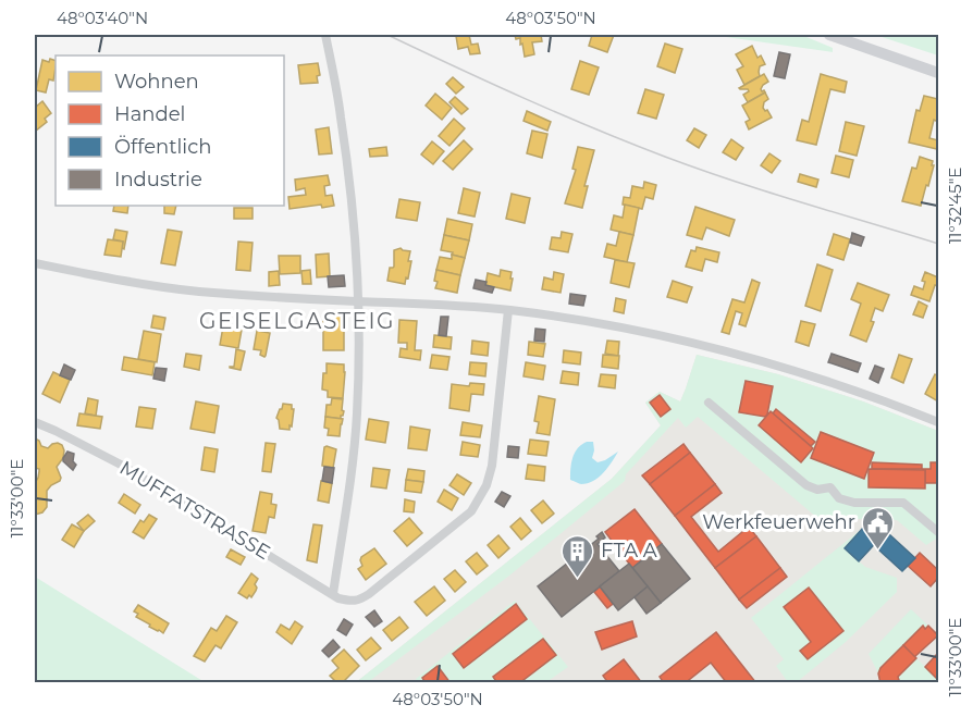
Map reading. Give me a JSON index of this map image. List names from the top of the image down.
{
  "streets": {
    "street": ["MUFFATSTRASSE"]
  },
  "districts": ["GEISELGASTEIG"],
  "places": {
    "public building": ["Werkfeuerwehr"],
    "building": ["FTA A"]
  },
  "legend": [
    "Wohnen",
    "Handel",
    "Öffentlich",
    "Industrie"
  ],
  "coordinates": [
    "48°03'40\"N",
    "48°03'50\"N",
    "11°32'45\"E",
    "11°33'00\"E"
  ]
}
